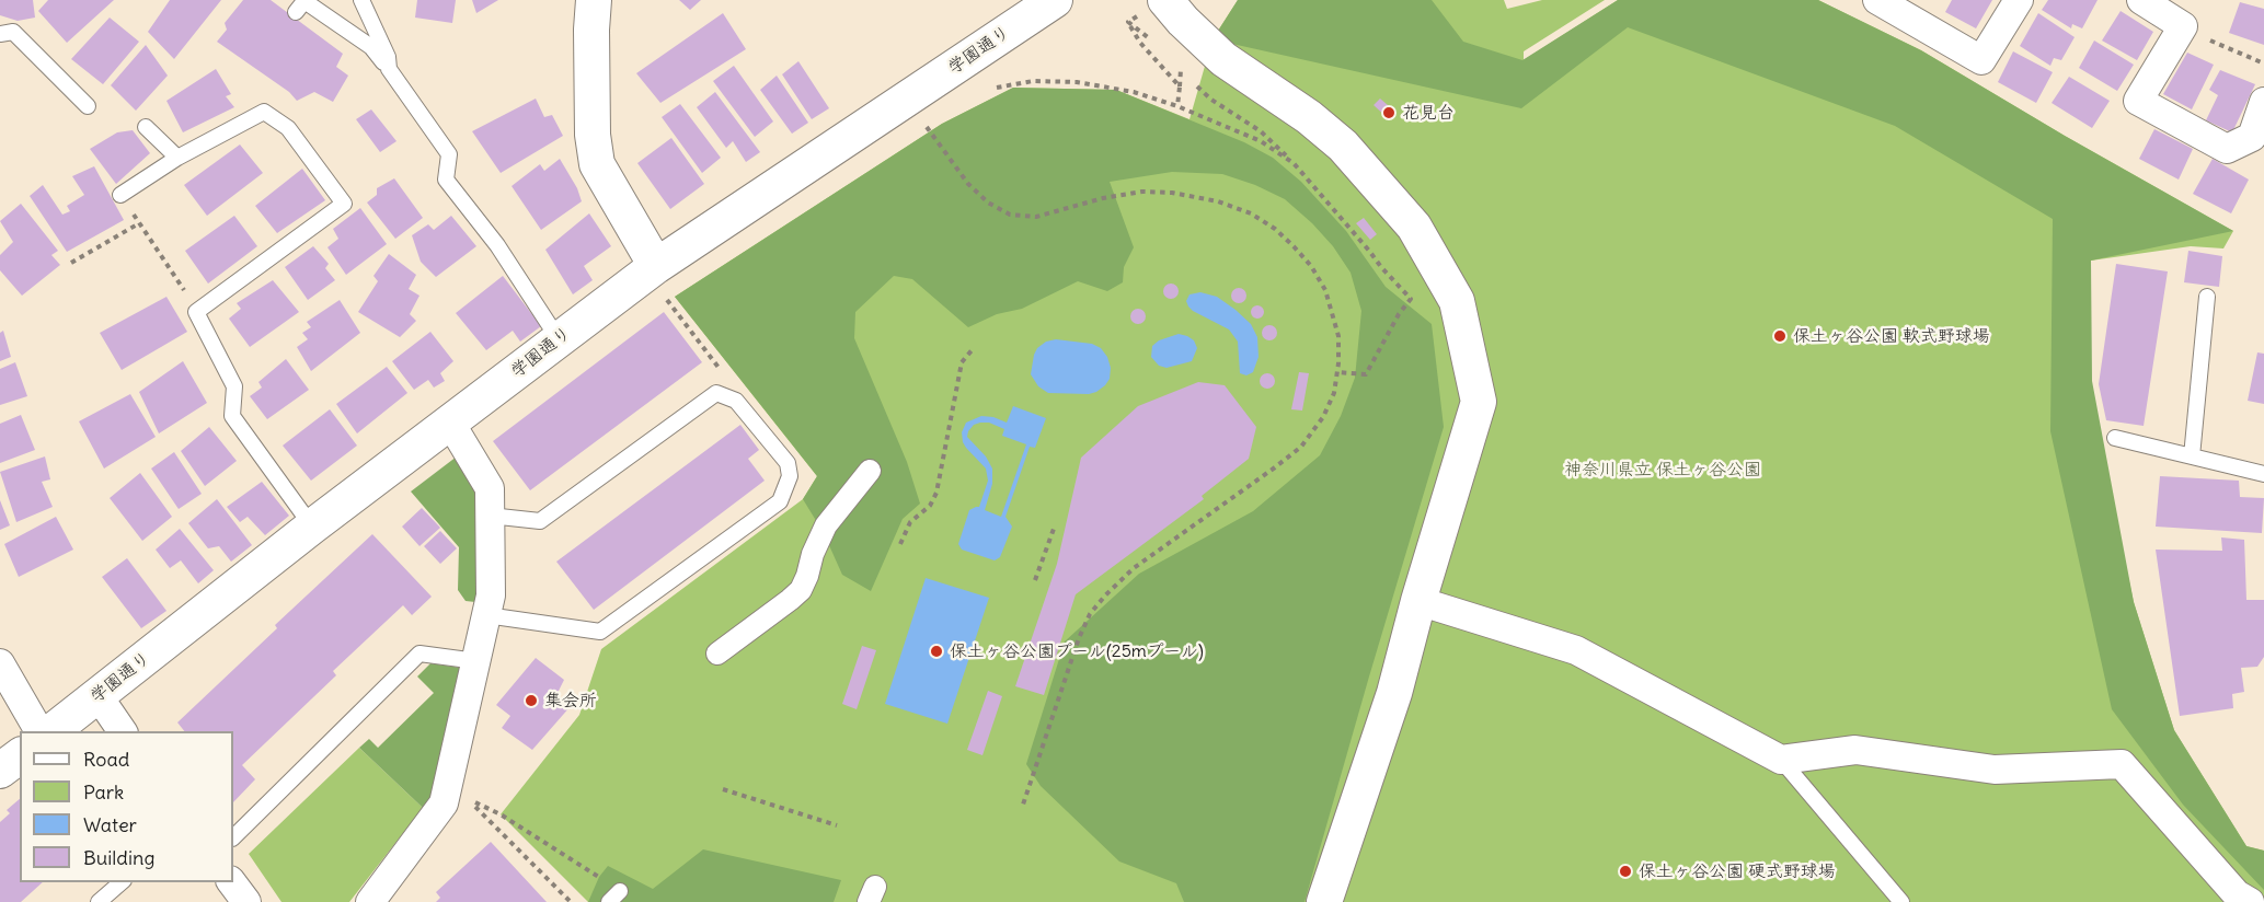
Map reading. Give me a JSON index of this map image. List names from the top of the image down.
{
  "streets": {
    "street": ["学園通り"]
  },
  "parks": ["神奈川県立 保土ヶ谷公園"],
  "places": [
    "花見台",
    "保土ヶ谷公園 軟式野球場",
    "保土ヶ谷公園プール(25mプール)",
    "集会所",
    "保土ヶ谷公園 硬式野球場"
  ],
  "legend": [
    "Road",
    "Park",
    "Water",
    "Building"
  ]
}
